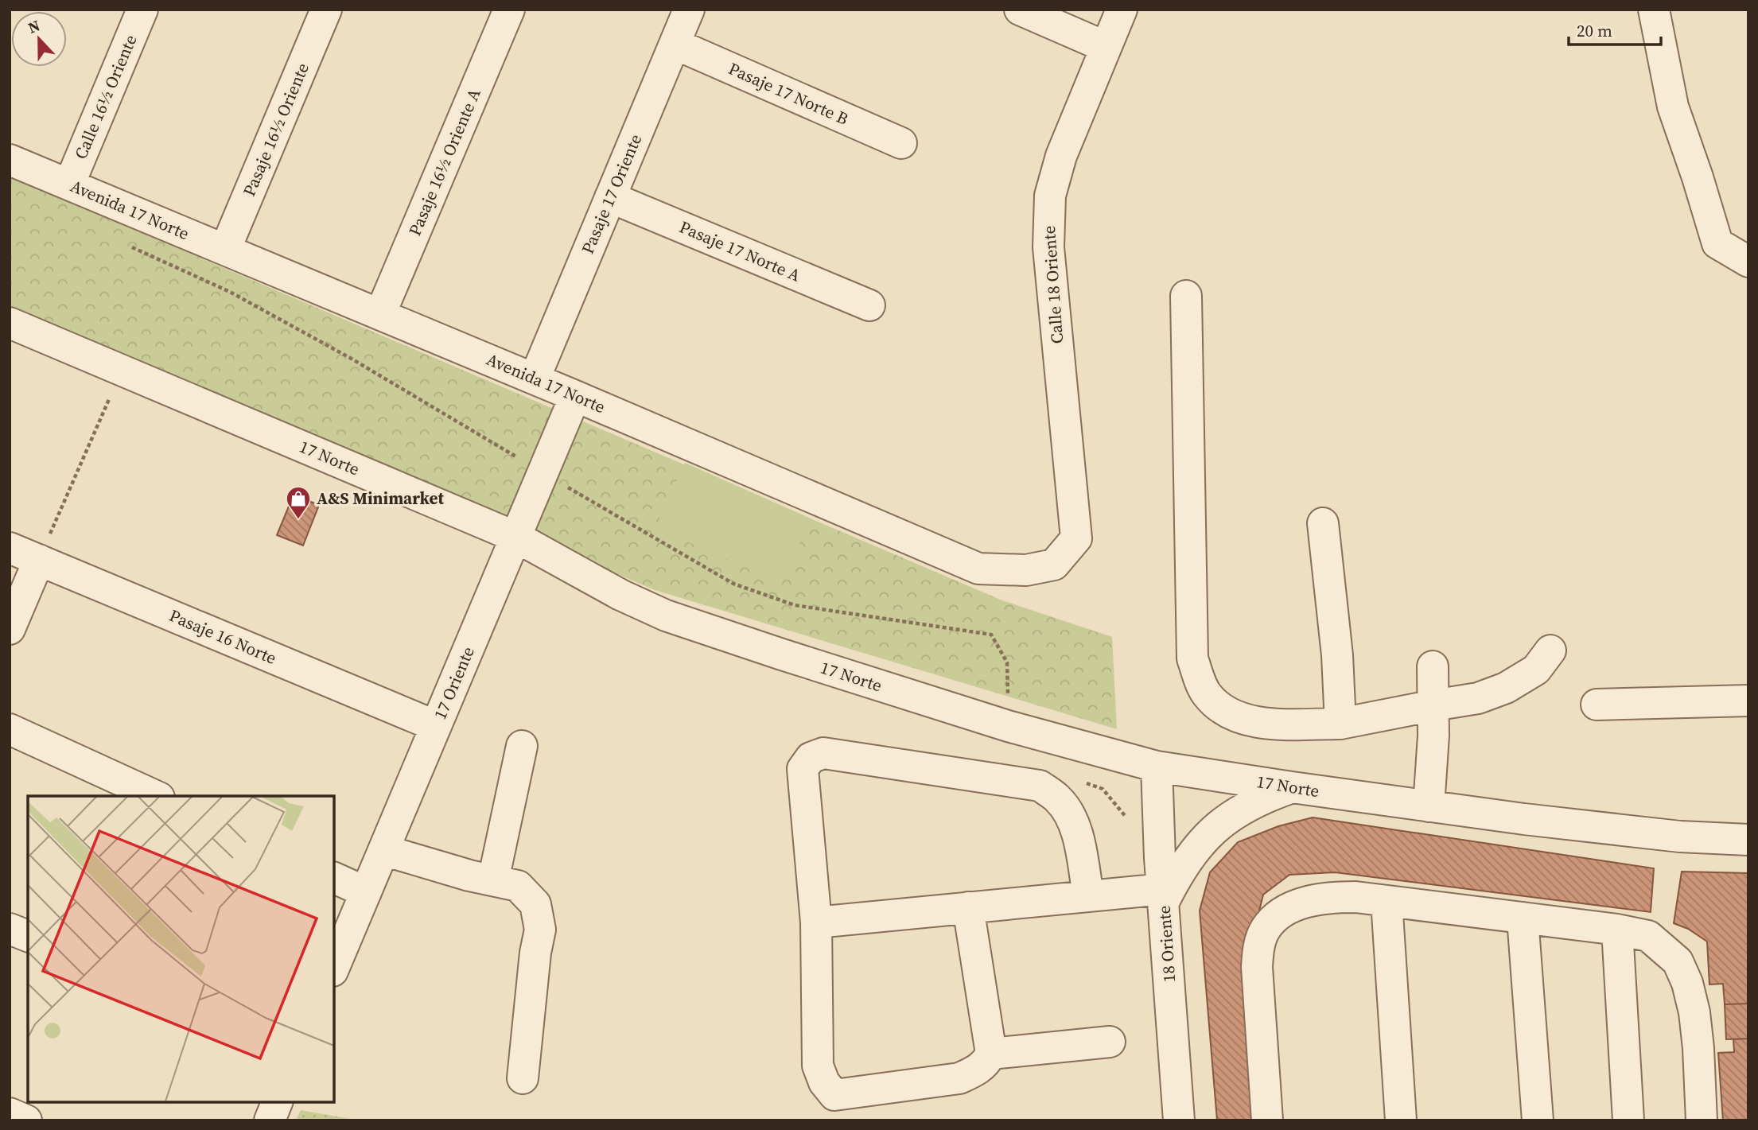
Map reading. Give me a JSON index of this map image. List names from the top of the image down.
{
  "streets": {
    "street": [
      "Pasaje 17 Norte B",
      "Calle 16½ Oriente",
      "Pasaje 16½ Oriente",
      "Pasaje 16½ Oriente A",
      "Pasaje 17 Oriente",
      "Avenida 17 Norte",
      "Pasaje 17 Norte A",
      "Calle 18 Oriente",
      "17 Norte",
      "Pasaje 16 Norte",
      "17 Oriente",
      "18 Oriente"
    ]
  },
  "crossings": [
    ["Pasaje 17 Norte B", "Pasaje 17 Oriente"],
    ["Calle 16½ Oriente", "Avenida 17 Norte"],
    ["Pasaje 16½ Oriente", "Avenida 17 Norte"],
    ["Pasaje 16½ Oriente A", "Avenida 17 Norte"],
    ["Pasaje 17 Oriente", "Avenida 17 Norte"],
    ["Pasaje 17 Oriente", "Pasaje 17 Norte A"],
    ["Avenida 17 Norte", "Calle 18 Oriente"],
    ["Avenida 17 Norte", "17 Oriente"],
    ["17 Norte", "17 Oriente"],
    ["17 Norte", "18 Oriente"],
    ["Pasaje 16 Norte", "17 Oriente"]
  ],
  "places": {
    "shop": ["A&S Minimarket"]
  },
  "scale_bar": "20 m",
  "north": "top"
}
